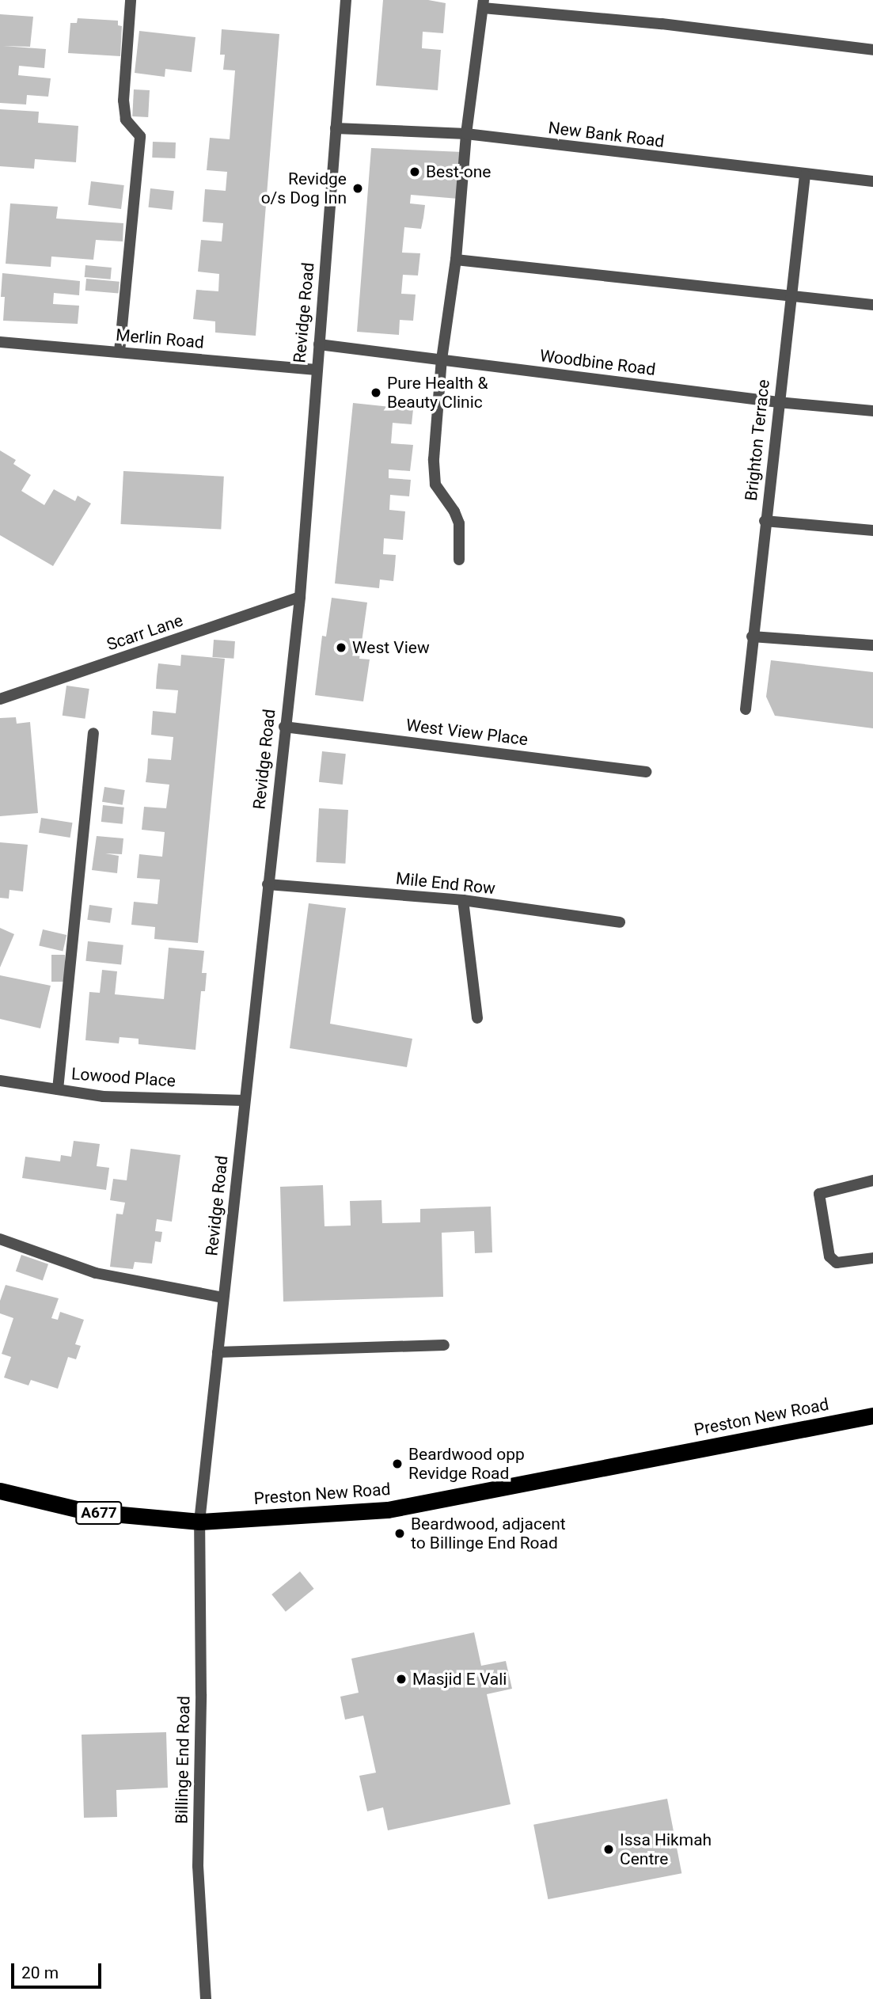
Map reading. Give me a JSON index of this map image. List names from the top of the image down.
{
  "streets": {
    "highway": ["Preston New Road", "A677"],
    "street": [
      "New Bank Road",
      "Revidge Road",
      "Merlin Road",
      "Woodbine Road",
      "Brighton Terrace",
      "Scarr Lane",
      "West View Place",
      "Mile End Row",
      "Lowood Place",
      "Billinge End Road"
    ]
  },
  "crossings": [
    ["New Bank Road", "Revidge Road"],
    ["New Bank Road", "Brighton Terrace"],
    ["Revidge Road", "Merlin Road"],
    ["Revidge Road", "Woodbine Road"],
    ["Revidge Road", "Scarr Lane"],
    ["Revidge Road", "West View Place"],
    ["Revidge Road", "Mile End Row"],
    ["Revidge Road", "Lowood Place"],
    ["Revidge Road", "Preston New Road"],
    ["Revidge Road", "Billinge End Road"],
    ["Woodbine Road", "Brighton Terrace"],
    ["Preston New Road", "Billinge End Road"]
  ],
  "places": [
    "Best-one",
    "Revidge o/s Dog Inn",
    "Pure Health & Beauty Clinic",
    "West View",
    "Beardwood opp Revidge Road",
    "Beardwood, adjacent to Billinge End Road",
    "Masjid E Vali",
    "Issa Hikmah Centre"
  ],
  "scale_bar": "20 m"
}
